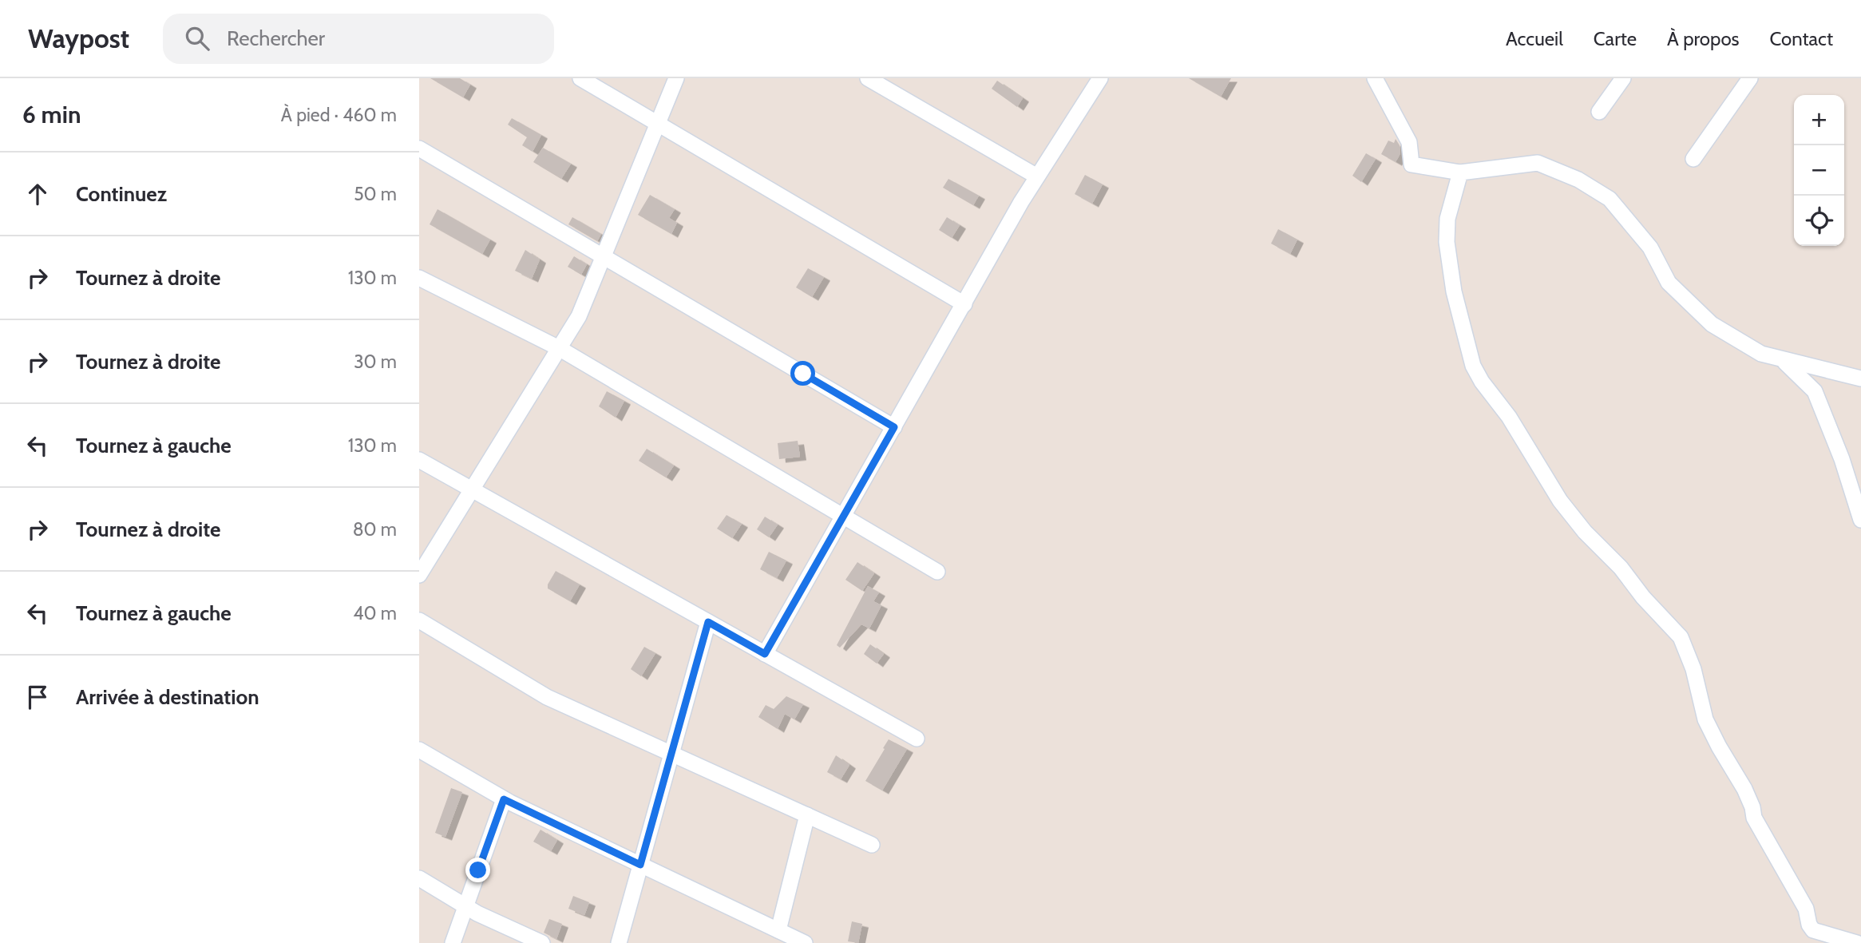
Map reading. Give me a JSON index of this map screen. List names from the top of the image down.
{
  "page": {
    "header": "Waypost",
    "search": "Rechercher",
    "nav": [
      "Accueil",
      "Carte",
      "À propos",
      "Contact"
    ],
    "heading": ["6 min", "À pied · 460 m"],
    "map_buttons": ["+", "−"],
    "list": [
      ["Continuez", "50 m"],
      ["Tournez à droite", "130 m"],
      ["Tournez à droite", "30 m"],
      ["Tournez à gauche", "130 m"],
      ["Tournez à droite", "80 m"],
      ["Tournez à gauche", "40 m"],
      "Arrivée à destination"
    ]
  }
}
